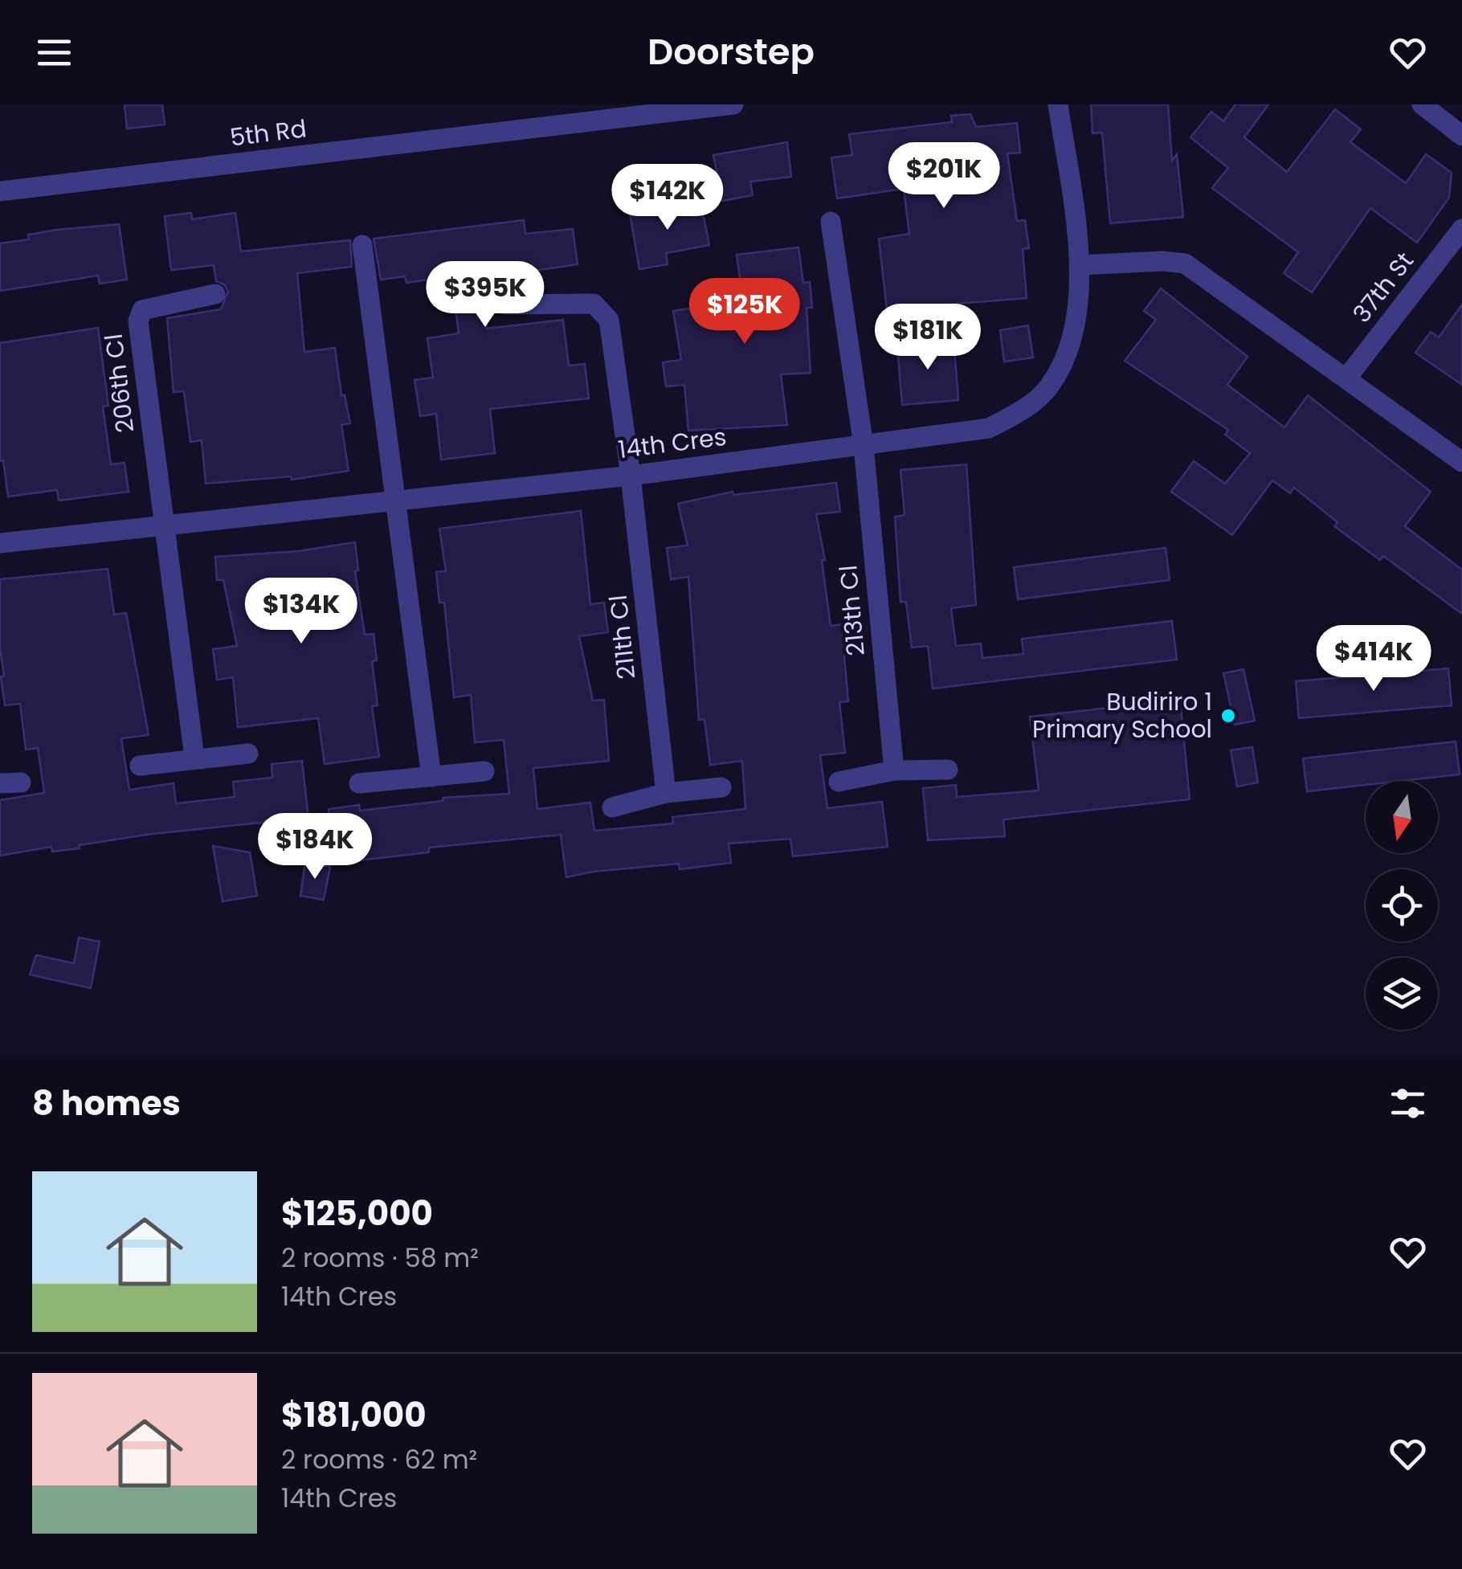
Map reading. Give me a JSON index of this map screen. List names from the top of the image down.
{
  "streets": {
    "street": [
      "5th Rd",
      "37th St",
      "206th Cl",
      "14th Cres",
      "213th Cl",
      "211th Cl"
    ]
  },
  "crossings": [
    ["206th Cl", "14th Cres"],
    ["14th Cres", "213th Cl"],
    ["14th Cres", "211th Cl"]
  ],
  "places": ["Budiriro 1 Primary School"],
  "north": "bottom",
  "page": {
    "header": "Doorstep",
    "price": [
      "$201K",
      "$142K",
      "$395K",
      "$125K",
      "$181K",
      "$134K",
      "$414K",
      "$184K"
    ],
    "heading": "8 homes",
    "list": [
      {
        "name": "$125,000",
        "note": "2 rooms · 58 m² · 14th Cres"
      },
      {
        "name": "$181,000",
        "note": "2 rooms · 62 m² · 14th Cres"
      }
    ]
  }
}
